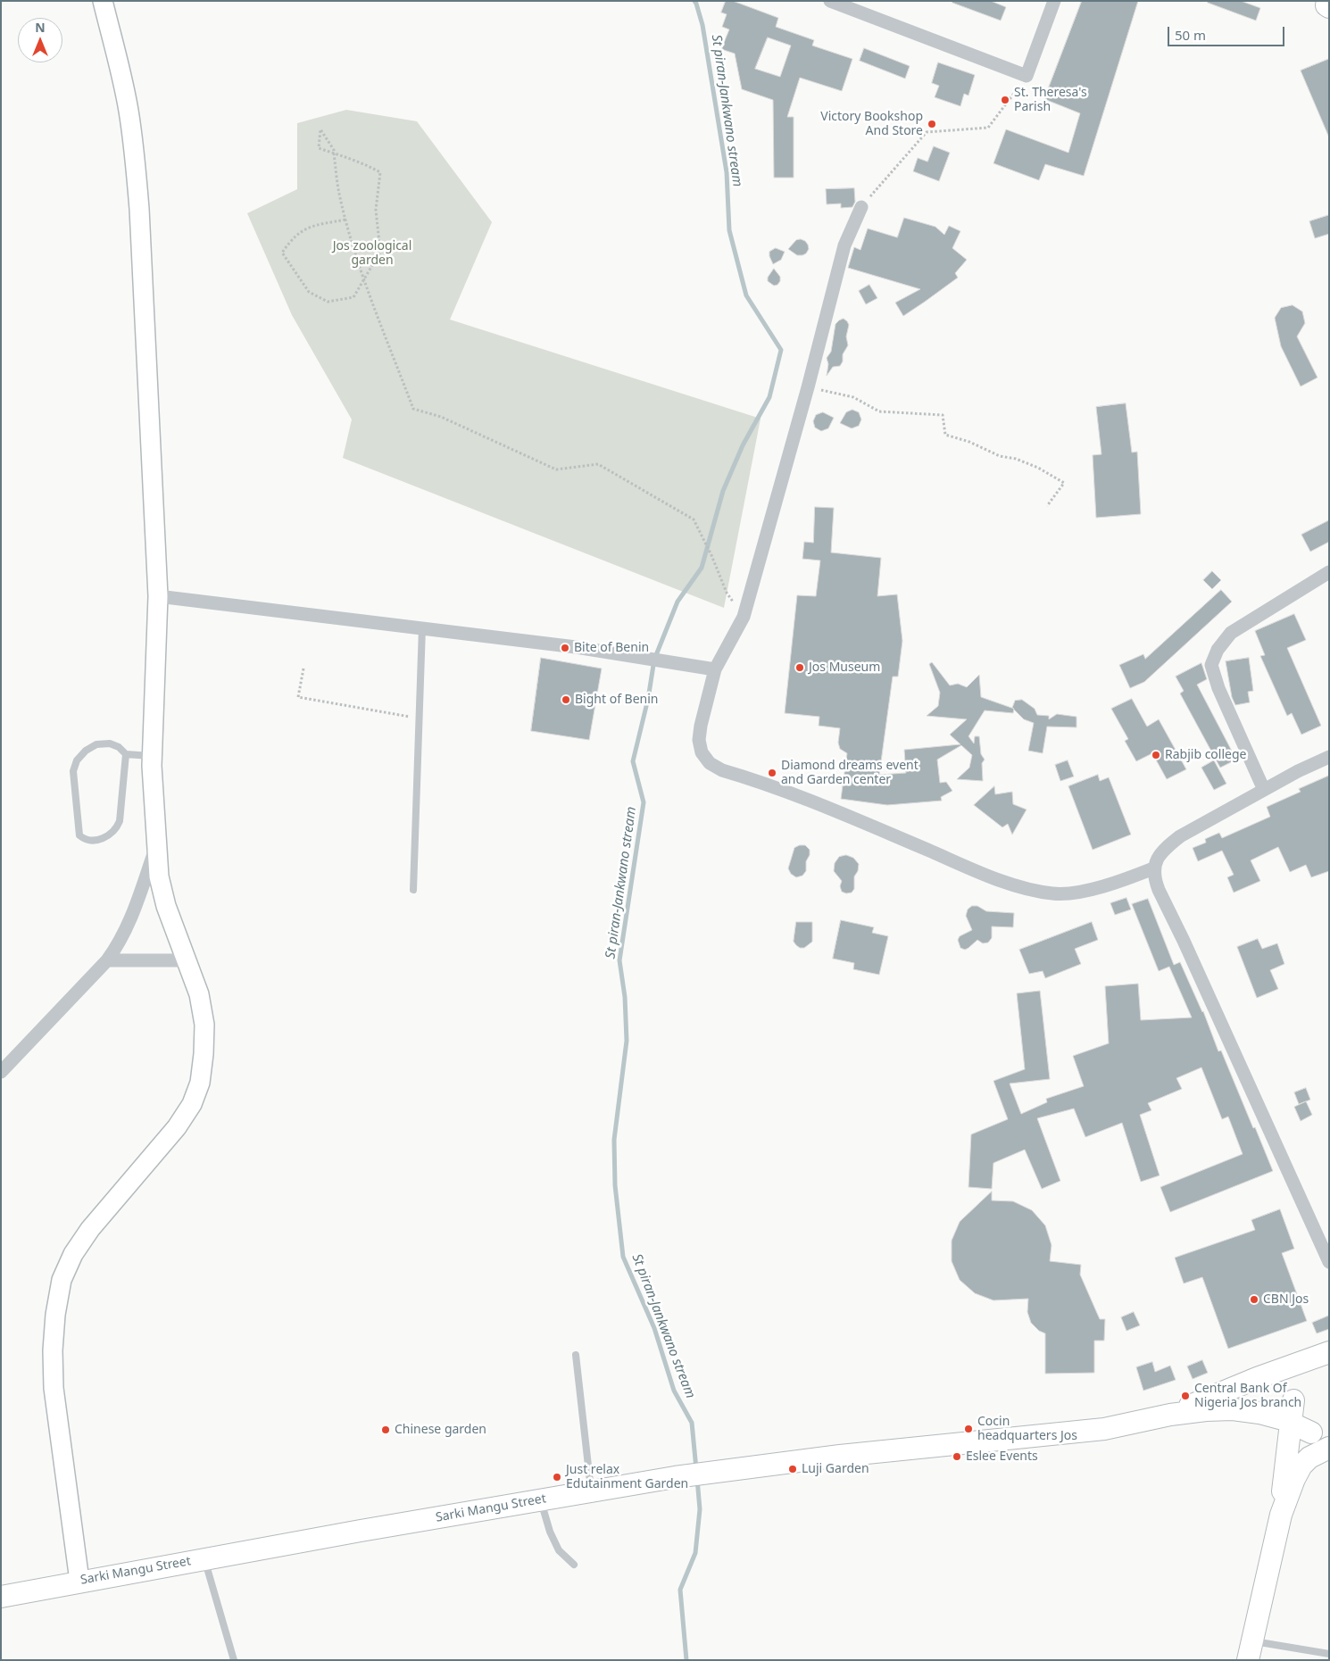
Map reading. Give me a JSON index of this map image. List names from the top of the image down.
{
  "streets": {
    "main road": ["Sarki Mangu Street"]
  },
  "water": ["St piran-Jankwano stream"],
  "parks": ["Jos zoological garden"],
  "places": [
    "St. Theresa's Parish",
    "Victory Bookshop And Store",
    "Bite of Benin",
    "Jos Museum",
    "Bight of Benin",
    "Rabjib college",
    "Diamond dreams event and Garden center",
    "CBN Jos",
    "Central Bank Of Nigeria Jos branch",
    "Cocin headquarters Jos",
    "Chinese garden",
    "Eslee Events",
    "Luji Garden",
    "Just relax Edutainment Garden"
  ],
  "scale_bar": "50 m",
  "north": "top"
}
